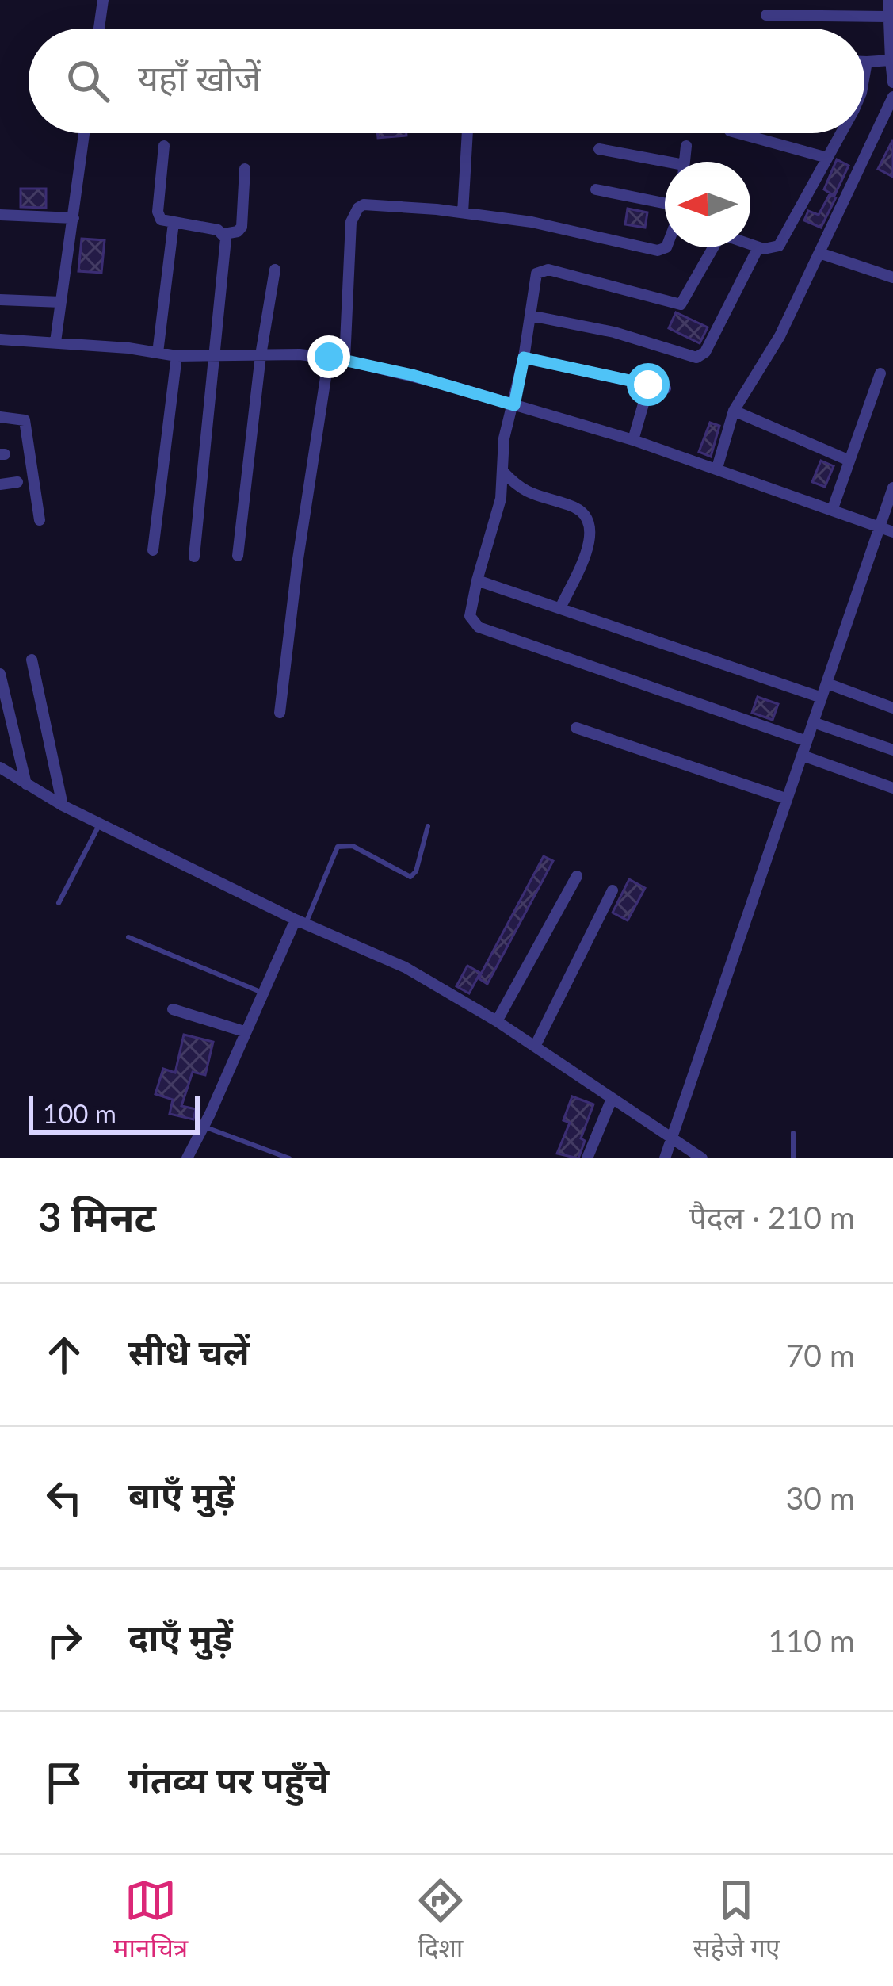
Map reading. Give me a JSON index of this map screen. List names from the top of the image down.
{
  "scale_bar": "100 m",
  "north": "left",
  "page": {
    "search": "यहाँ खोजें",
    "scale": "100 m",
    "heading": ["3 मिनट", "पैदल · 210 m"],
    "list": [
      ["सीधे चलें", "70 m"],
      ["बाएँ मुड़ें", "30 m"],
      ["दाएँ मुड़ें", "110 m"],
      "गंतव्य पर पहुँचे"
    ],
    "nav": ["मानचित्र", "दिशा", "सहेजे गए"]
  }
}
